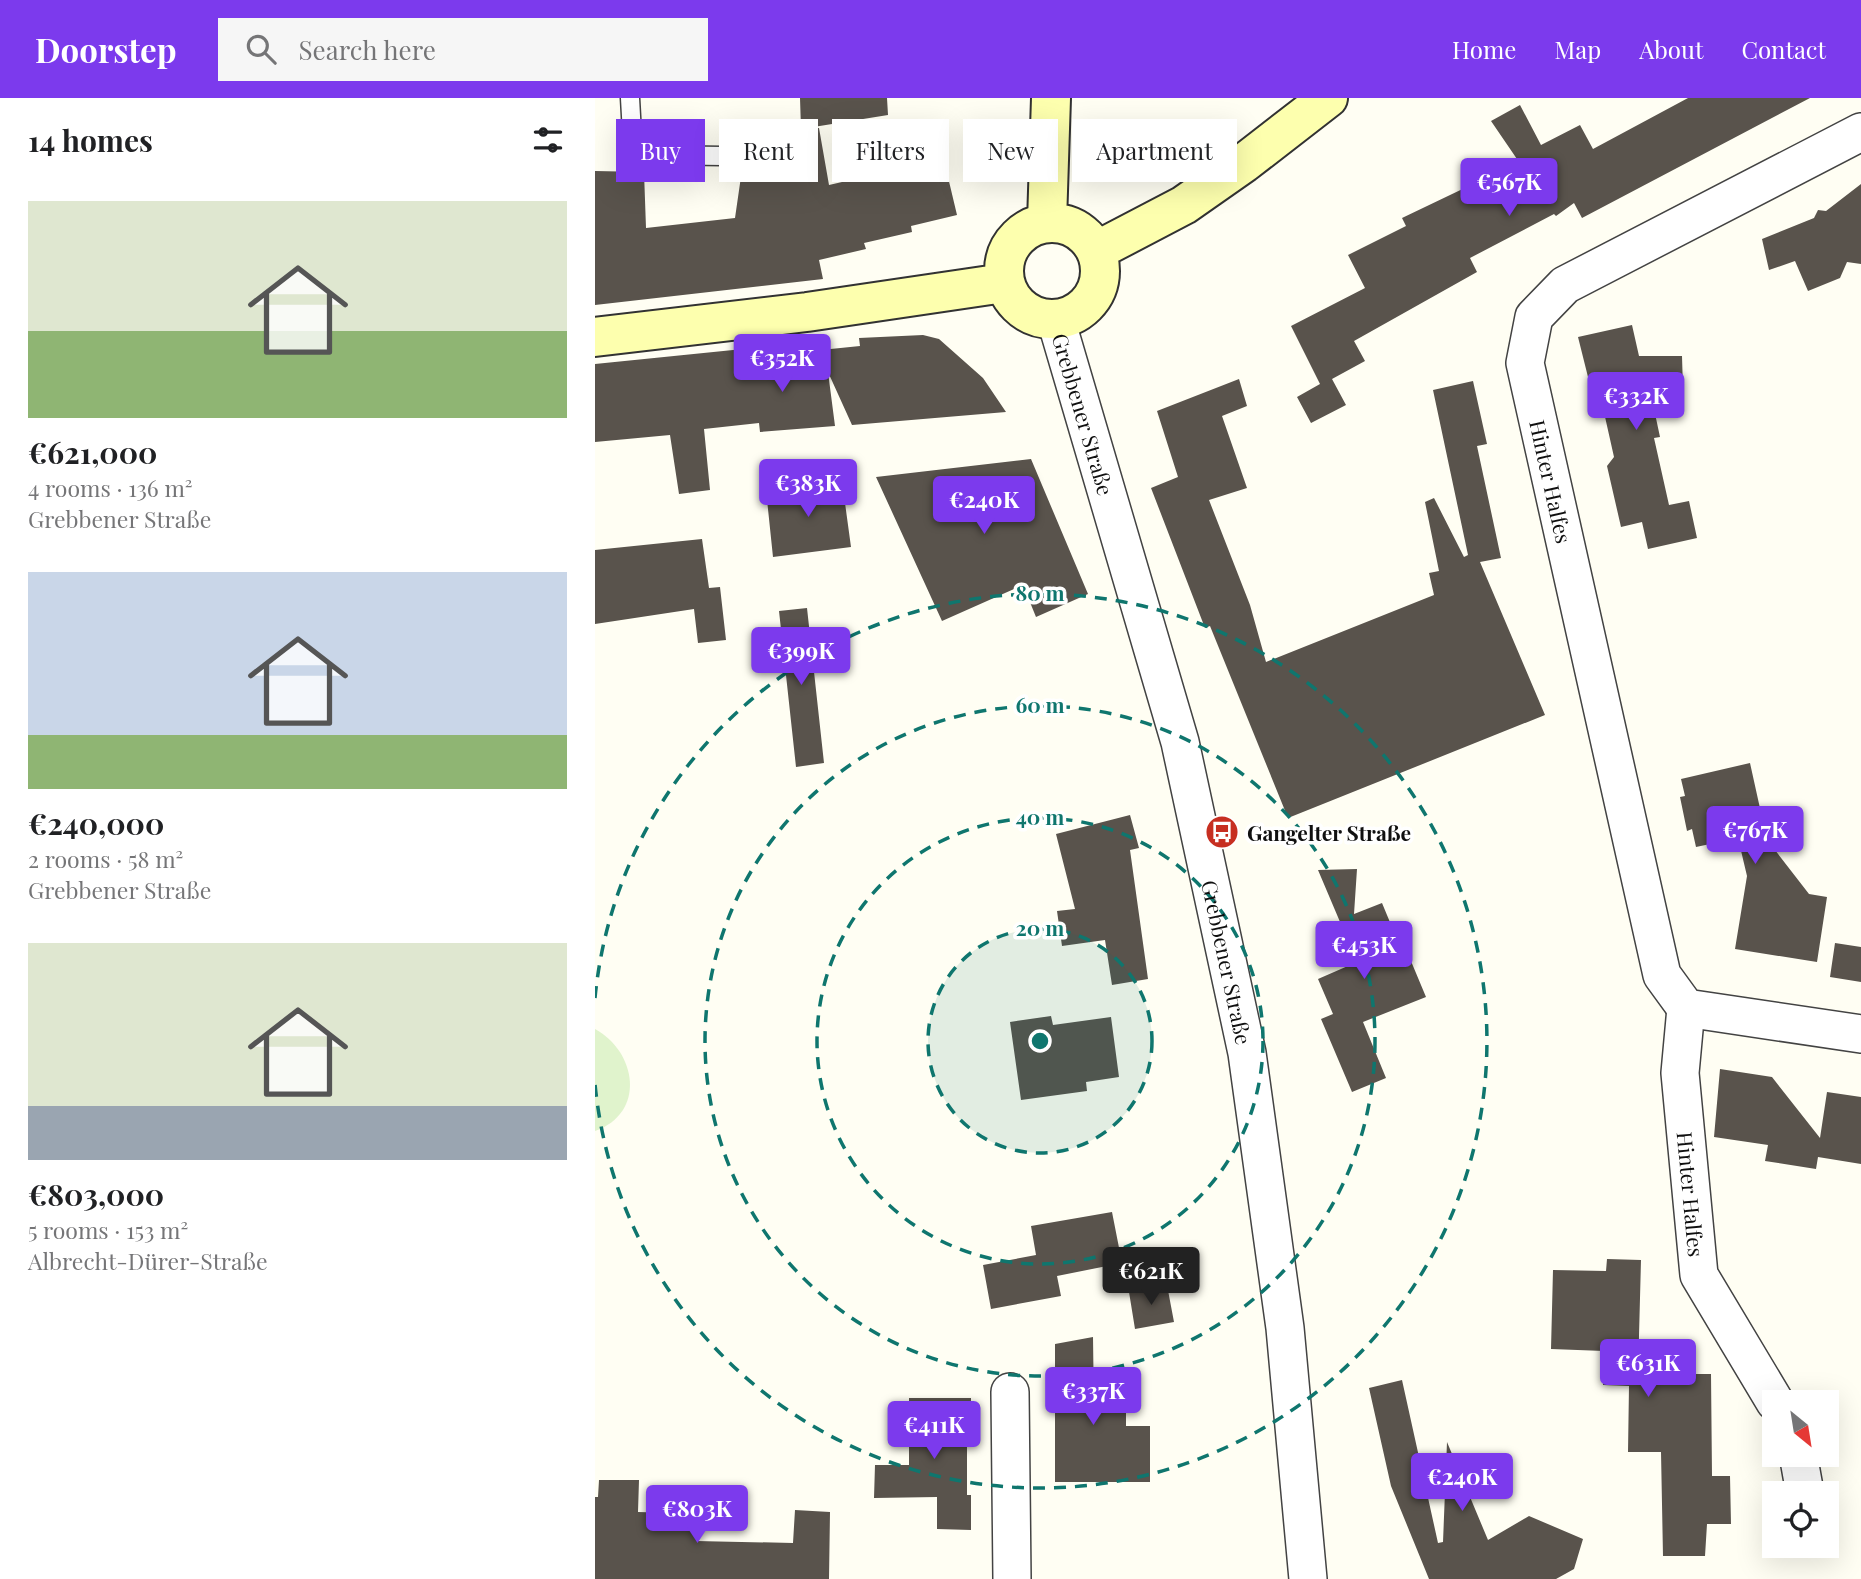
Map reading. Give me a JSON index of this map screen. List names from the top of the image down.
{
  "streets": {
    "street": ["Grebbener Straße", "Hinter Halfes"]
  },
  "places": {
    "bus stop": ["Gangelter Straße"]
  },
  "north": "bottom right",
  "page": {
    "header": "Doorstep",
    "search": "Search here",
    "nav": [
      "Home",
      "Map",
      "About",
      "Contact"
    ],
    "heading": "14 homes",
    "chip": [
      "Buy",
      "Rent",
      "Filters",
      "New",
      "Apartment"
    ],
    "price": [
      "€567K",
      "€352K",
      "€332K",
      "€383K",
      "€240K",
      "€399K",
      "€767K",
      "€453K",
      "€621K",
      "€631K",
      "€337K",
      "€411K",
      "€240K",
      "€803K"
    ],
    "list": [
      {
        "name": "€621,000",
        "note": "4 rooms · 136 m² · Grebbener Straße"
      },
      {
        "name": "€240,000",
        "note": "2 rooms · 58 m² · Grebbener Straße"
      },
      {
        "name": "€803,000",
        "note": "5 rooms · 153 m² · Albrecht-Dürer-Straße"
      }
    ]
  },
  "rings": [
    "80 m",
    "60 m",
    "40 m",
    "20 m"
  ]
}
